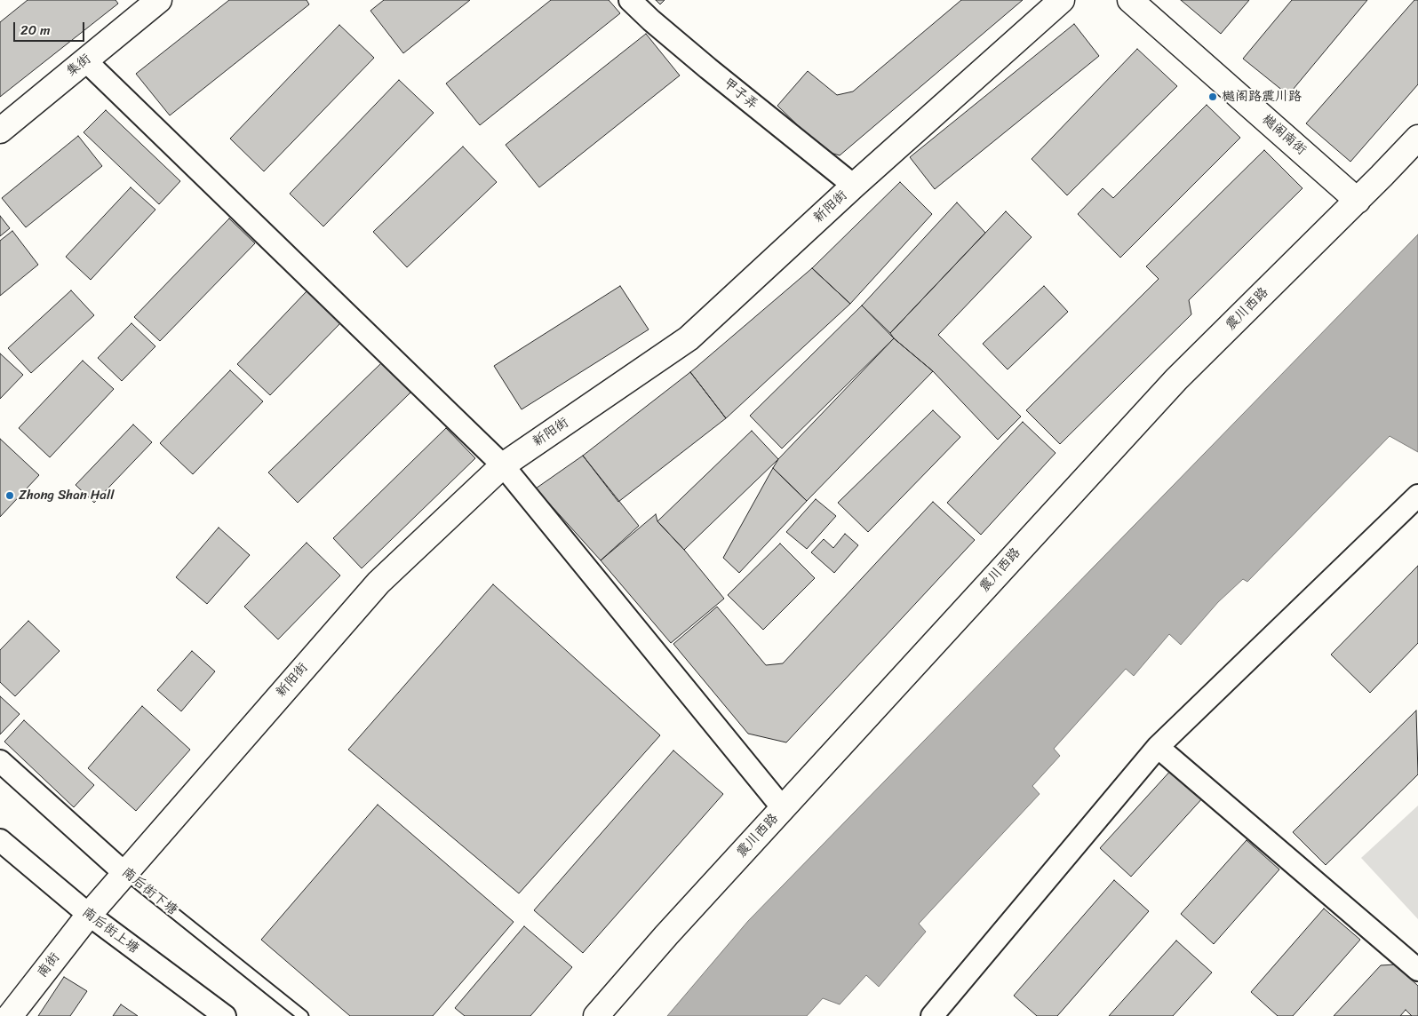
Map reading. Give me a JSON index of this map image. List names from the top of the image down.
{
  "streets": {
    "street": [
      "集街",
      "甲子弄",
      "樾阁南街",
      "新阳街",
      "震川西路",
      "南后街下塘",
      "南后街上塘",
      "南街"
    ]
  },
  "crossings": [
    ["甲子弄", "新阳街"],
    ["樾阁南街", "震川西路"],
    ["新阳街", "南后街下塘"],
    ["新阳街", "南后街上塘"],
    ["新阳街", "南街"],
    ["南后街上塘", "南街"]
  ],
  "places": ["樾阁路震川路", "Zhong Shan Hall"],
  "scale_bar": "20 m"
}
